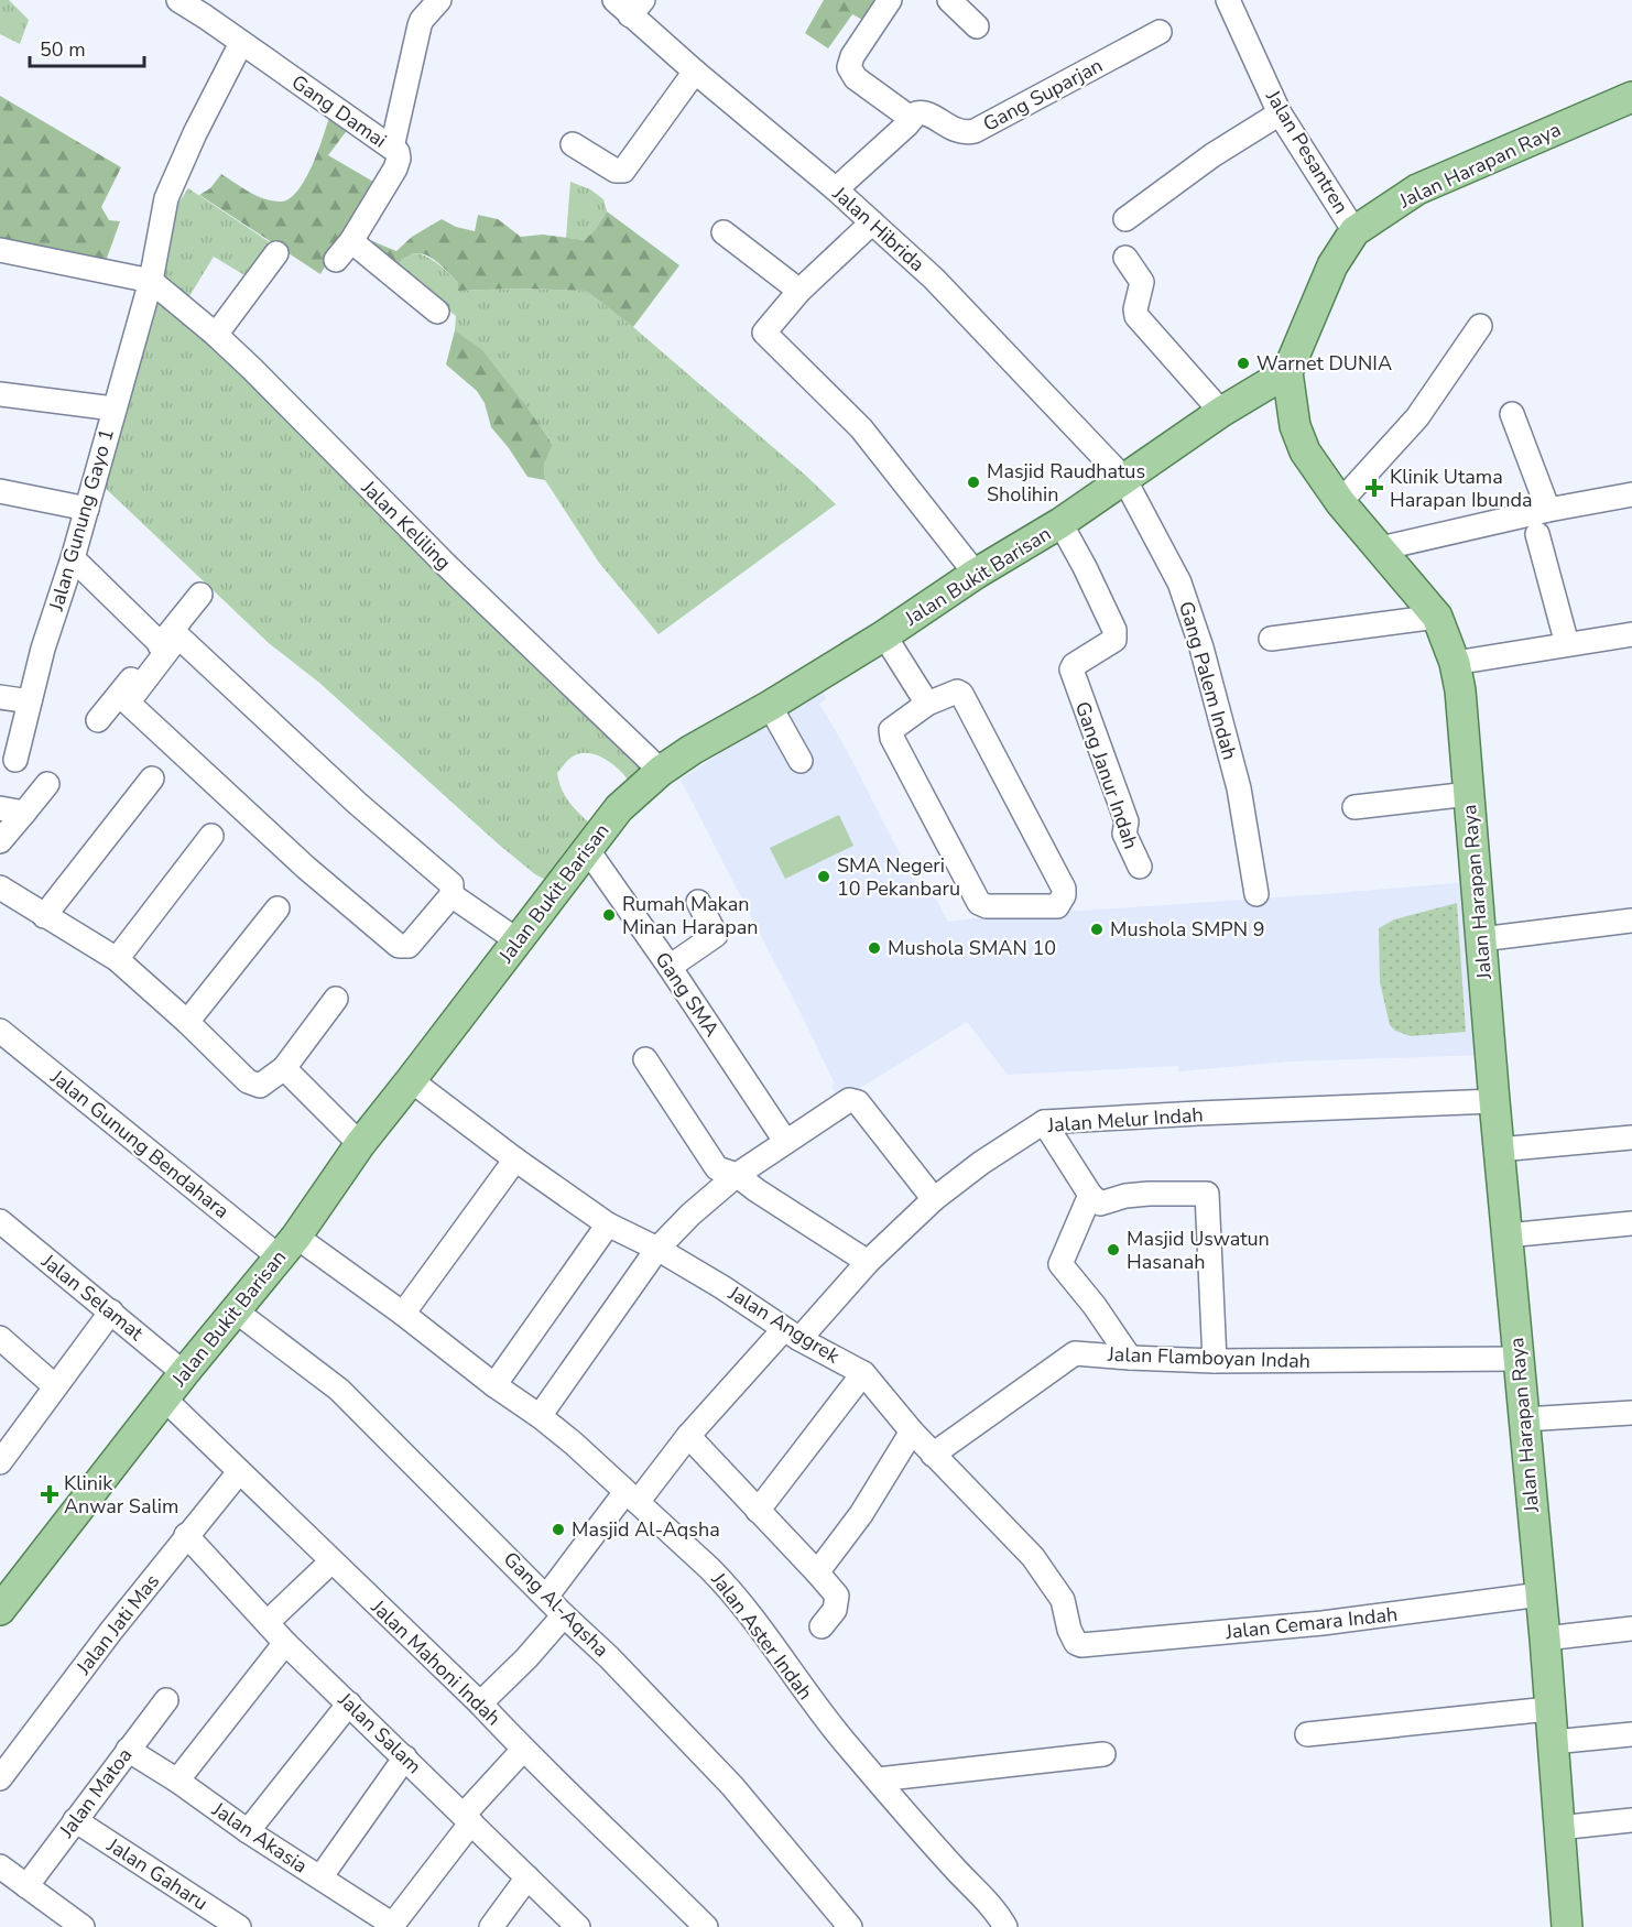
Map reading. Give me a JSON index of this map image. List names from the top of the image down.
{
  "streets": {
    "main road": ["Jalan Harapan Raya", "Jalan Bukit Barisan"],
    "street": [
      "Gang Suparjan",
      "Gang Damai",
      "Jalan Pesantren",
      "Jalan Hibrida",
      "Jalan Gunung Gayo 1",
      "Jalan Keliling",
      "Gang Palem Indah",
      "Gang Janur Indah",
      "Gang SMA",
      "Jalan Melur Indah",
      "Jalan Gunung Bendahara",
      "Jalan Selamat",
      "Jalan Anggrek",
      "Jalan Flamboyan Indah",
      "Gang Al-Aqsha",
      "Jalan Cemara Indah",
      "Jalan Jati Mas",
      "Jalan Aster Indah",
      "Jalan Mahoni Indah",
      "Jalan Salam",
      "Jalan Matoa",
      "Jalan Akasia",
      "Jalan Gaharu"
    ]
  },
  "crossings": [
    ["Jalan Pesantren", "Jalan Harapan Raya"],
    ["Jalan Harapan Raya", "Jalan Bukit Barisan"],
    ["Jalan Harapan Raya", "Jalan Melur Indah"],
    ["Jalan Harapan Raya", "Jalan Flamboyan Indah"],
    ["Jalan Harapan Raya", "Jalan Cemara Indah"],
    ["Jalan Hibrida", "Jalan Bukit Barisan"],
    ["Jalan Hibrida", "Gang Palem Indah"],
    ["Jalan Gunung Gayo 1", "Jalan Keliling"],
    ["Jalan Keliling", "Jalan Bukit Barisan"],
    ["Jalan Bukit Barisan", "Gang Palem Indah"],
    ["Jalan Bukit Barisan", "Gang Janur Indah"],
    ["Jalan Bukit Barisan", "Gang SMA"],
    ["Jalan Bukit Barisan", "Jalan Gunung Bendahara"],
    ["Jalan Bukit Barisan", "Jalan Selamat"],
    ["Jalan Bukit Barisan", "Jalan Anggrek"],
    ["Jalan Bukit Barisan", "Gang Al-Aqsha"],
    ["Jalan Bukit Barisan", "Jalan Aster Indah"],
    ["Jalan Bukit Barisan", "Jalan Mahoni Indah"],
    ["Jalan Melur Indah", "Jalan Anggrek"],
    ["Jalan Melur Indah", "Gang Al-Aqsha"],
    ["Jalan Melur Indah", "Jalan Aster Indah"],
    ["Jalan Gunung Bendahara", "Jalan Aster Indah"],
    ["Jalan Anggrek", "Jalan Flamboyan Indah"],
    ["Jalan Anggrek", "Jalan Cemara Indah"],
    ["Jalan Jati Mas", "Jalan Mahoni Indah"],
    ["Jalan Jati Mas", "Jalan Salam"],
    ["Jalan Matoa", "Jalan Akasia"],
    ["Jalan Matoa", "Jalan Gaharu"]
  ],
  "places": {
    "other": [
      "Warnet DUNIA",
      "Masjid Raudhatus Sholihin",
      "SMA Negeri 10 Pekanbaru",
      "Rumah Makan Minan Harapan",
      "Mushola SMPN 9",
      "Mushola SMAN 10",
      "Masjid Uswatun Hasanah",
      "Masjid Al-Aqsha"
    ],
    "health": ["Klinik Utama Harapan Ibunda", "Klinik Anwar Salim"]
  },
  "scale_bar": "50 m"
}
